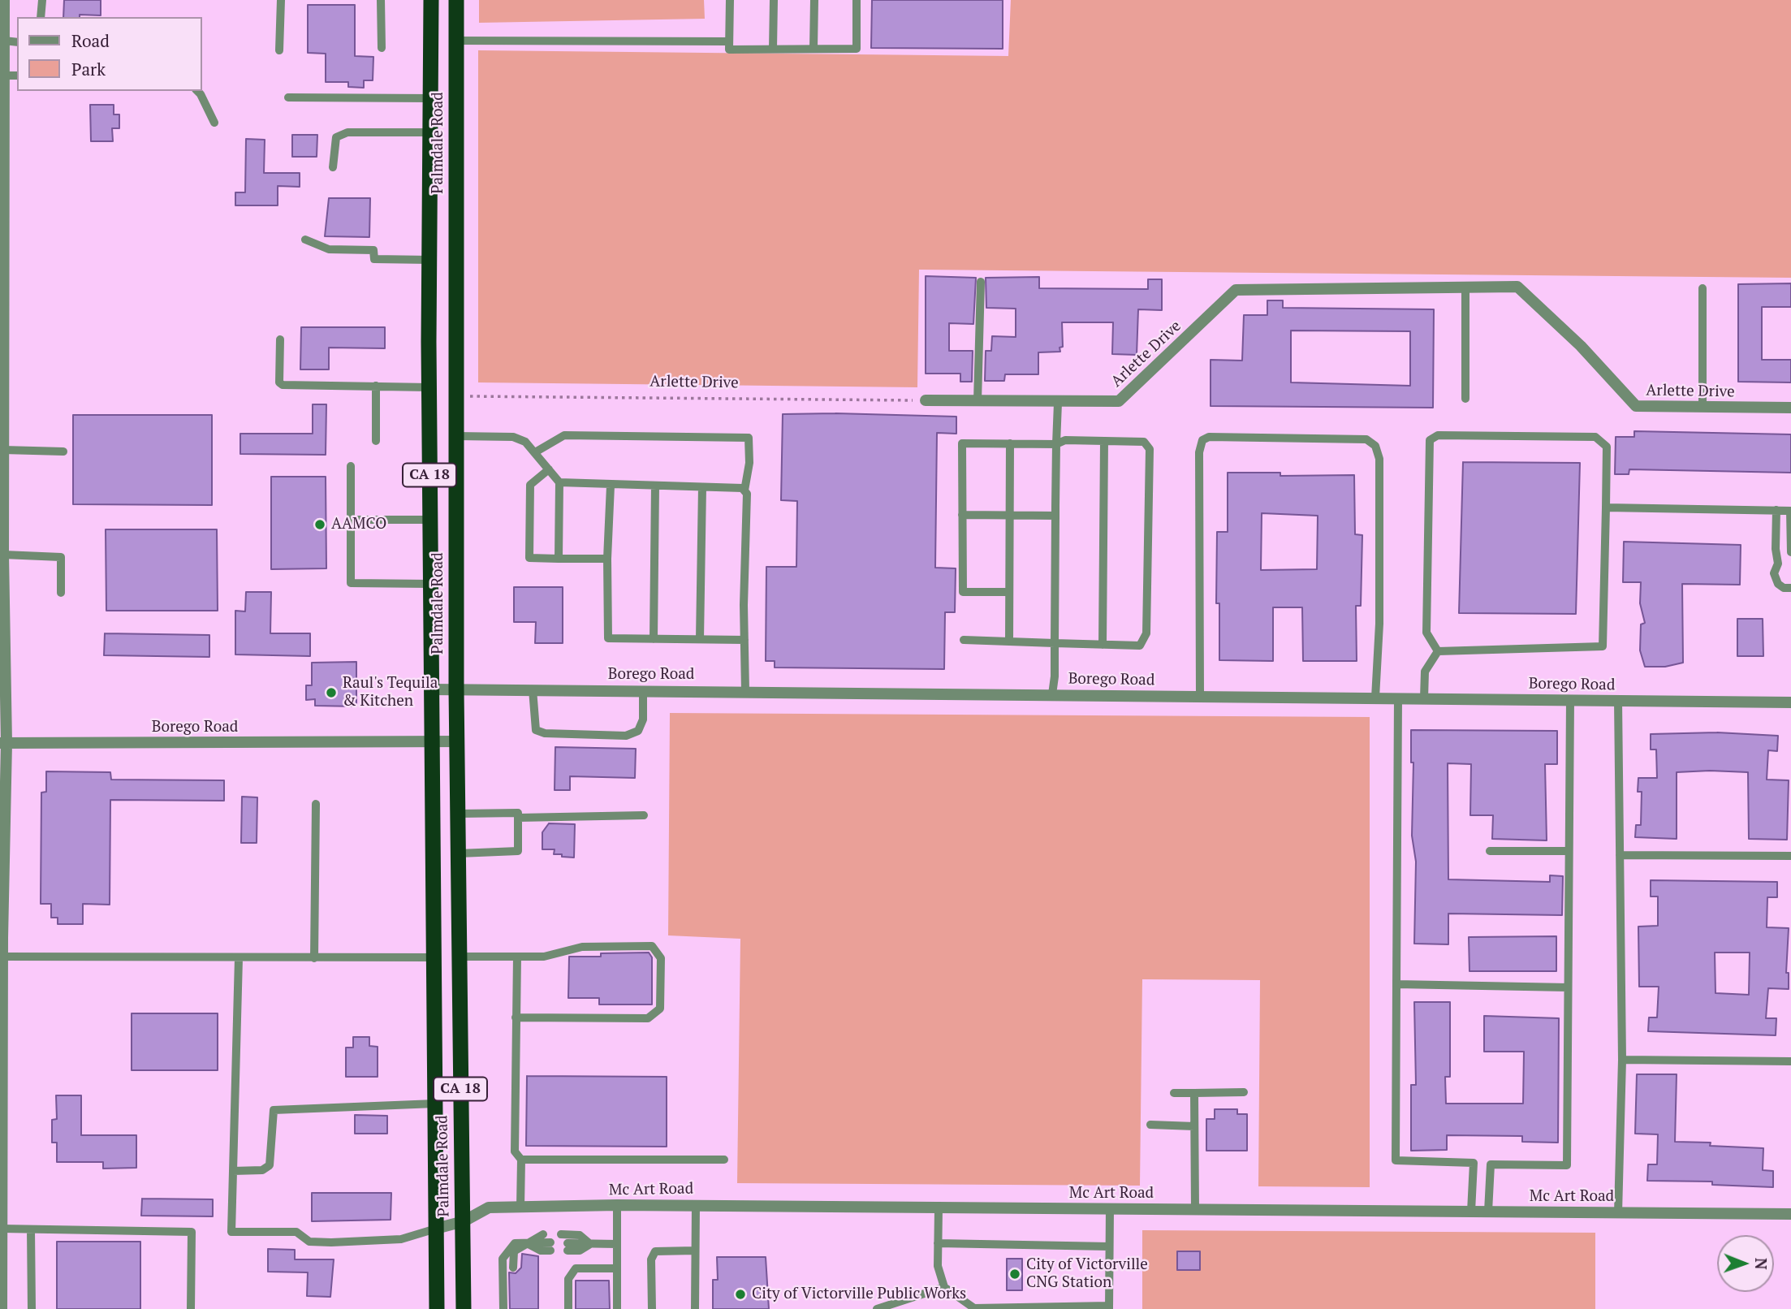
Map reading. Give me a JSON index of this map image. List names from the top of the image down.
{
  "streets": {
    "highway": ["Palmdale Road", "CA 18"],
    "street": ["Arlette Drive", "Borego Road", "Mc Art Road"]
  },
  "crossings": [
    ["Palmdale Road", "Arlette Drive"],
    ["Palmdale Road", "Borego Road"],
    ["Palmdale Road", "Mc Art Road"]
  ],
  "places": [
    "AAMCO",
    "Raul's Tequila & Kitchen",
    "City of Victorville CNG Station",
    "City of Victorville Public Works"
  ],
  "legend": ["Road", "Park"],
  "north": "right"
}
